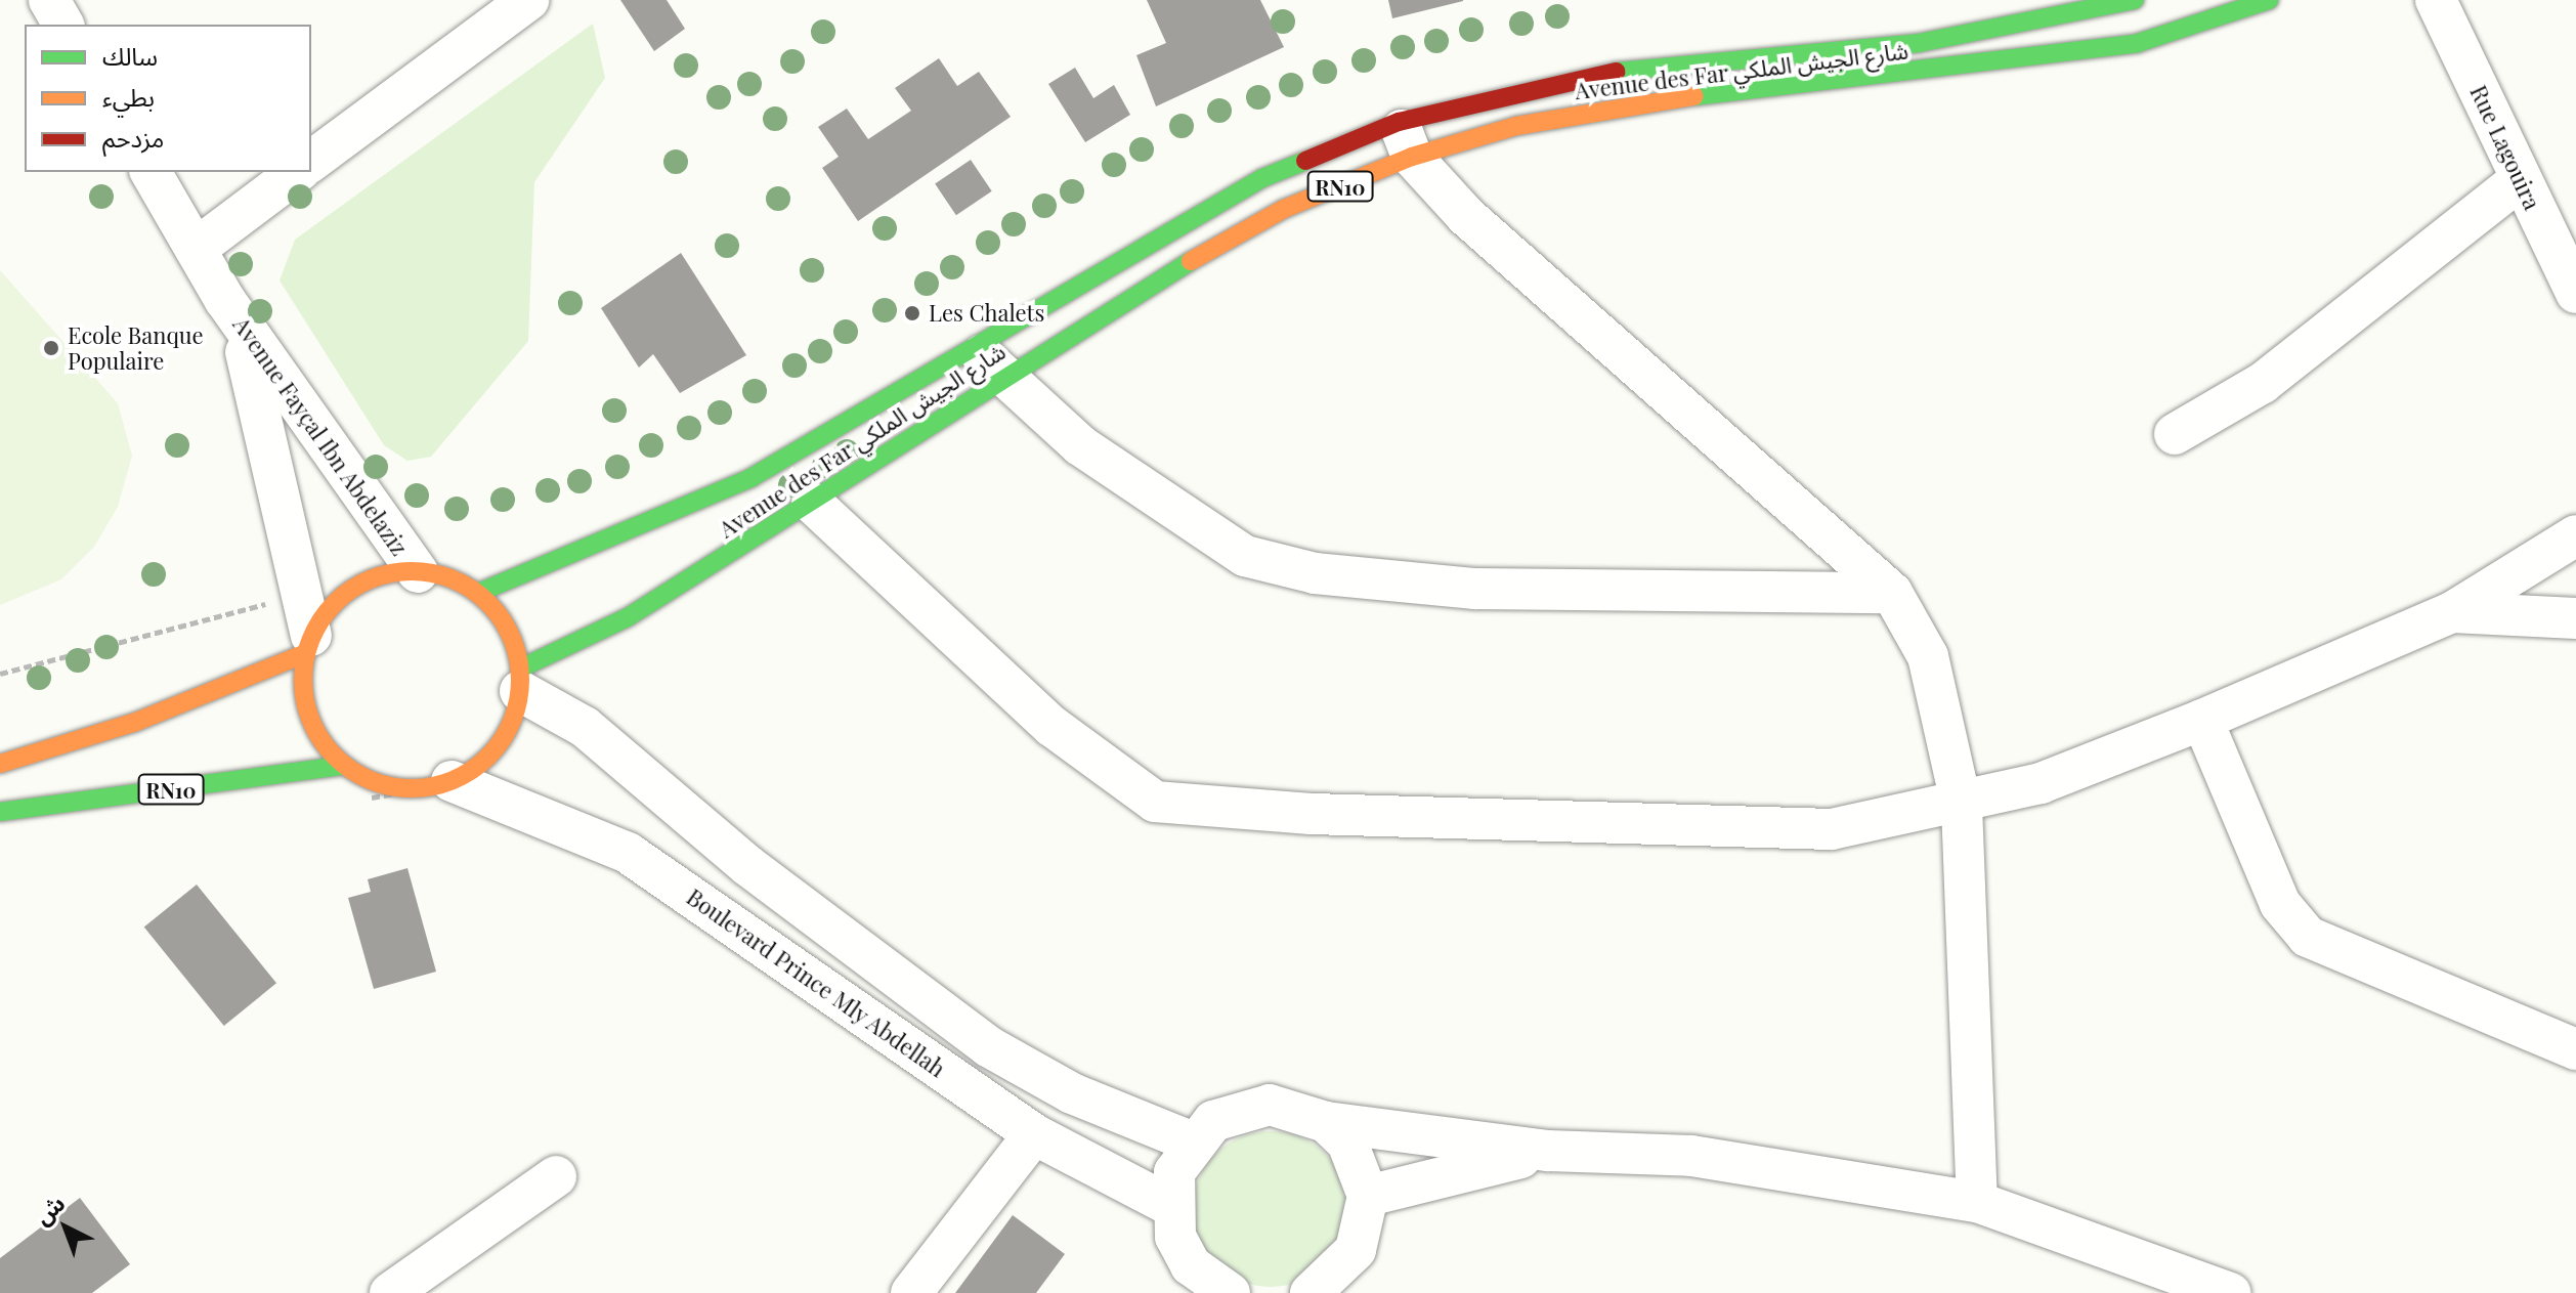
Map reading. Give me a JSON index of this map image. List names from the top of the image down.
{
  "streets": {
    "main road": ["Avenue des Far شارع الجيش الملكي", "RN10"],
    "street": ["Rue Lagouira", "Avenue Fayçal Ibn Abdelaziz", "Boulevard Prince Mly Abdellah"]
  },
  "crossings": [
    ["Avenue des Far شارع الجيش الملكي", "RN10"],
    ["Avenue des Far شارع الجيش الملكي", "Avenue Fayçal Ibn Abdelaziz"],
    ["Avenue des Far شارع الجيش الملكي", "Boulevard Prince Mly Abdellah"],
    ["RN10", "Avenue Fayçal Ibn Abdelaziz"],
    ["RN10", "Boulevard Prince Mly Abdellah"],
    ["Avenue Fayçal Ibn Abdelaziz", "Boulevard Prince Mly Abdellah"]
  ],
  "places": ["Les Chalets", "Ecole Banque Populaire"],
  "legend": ["سالك", "بطيء", "مزدحم"],
  "north": "top left"
}
